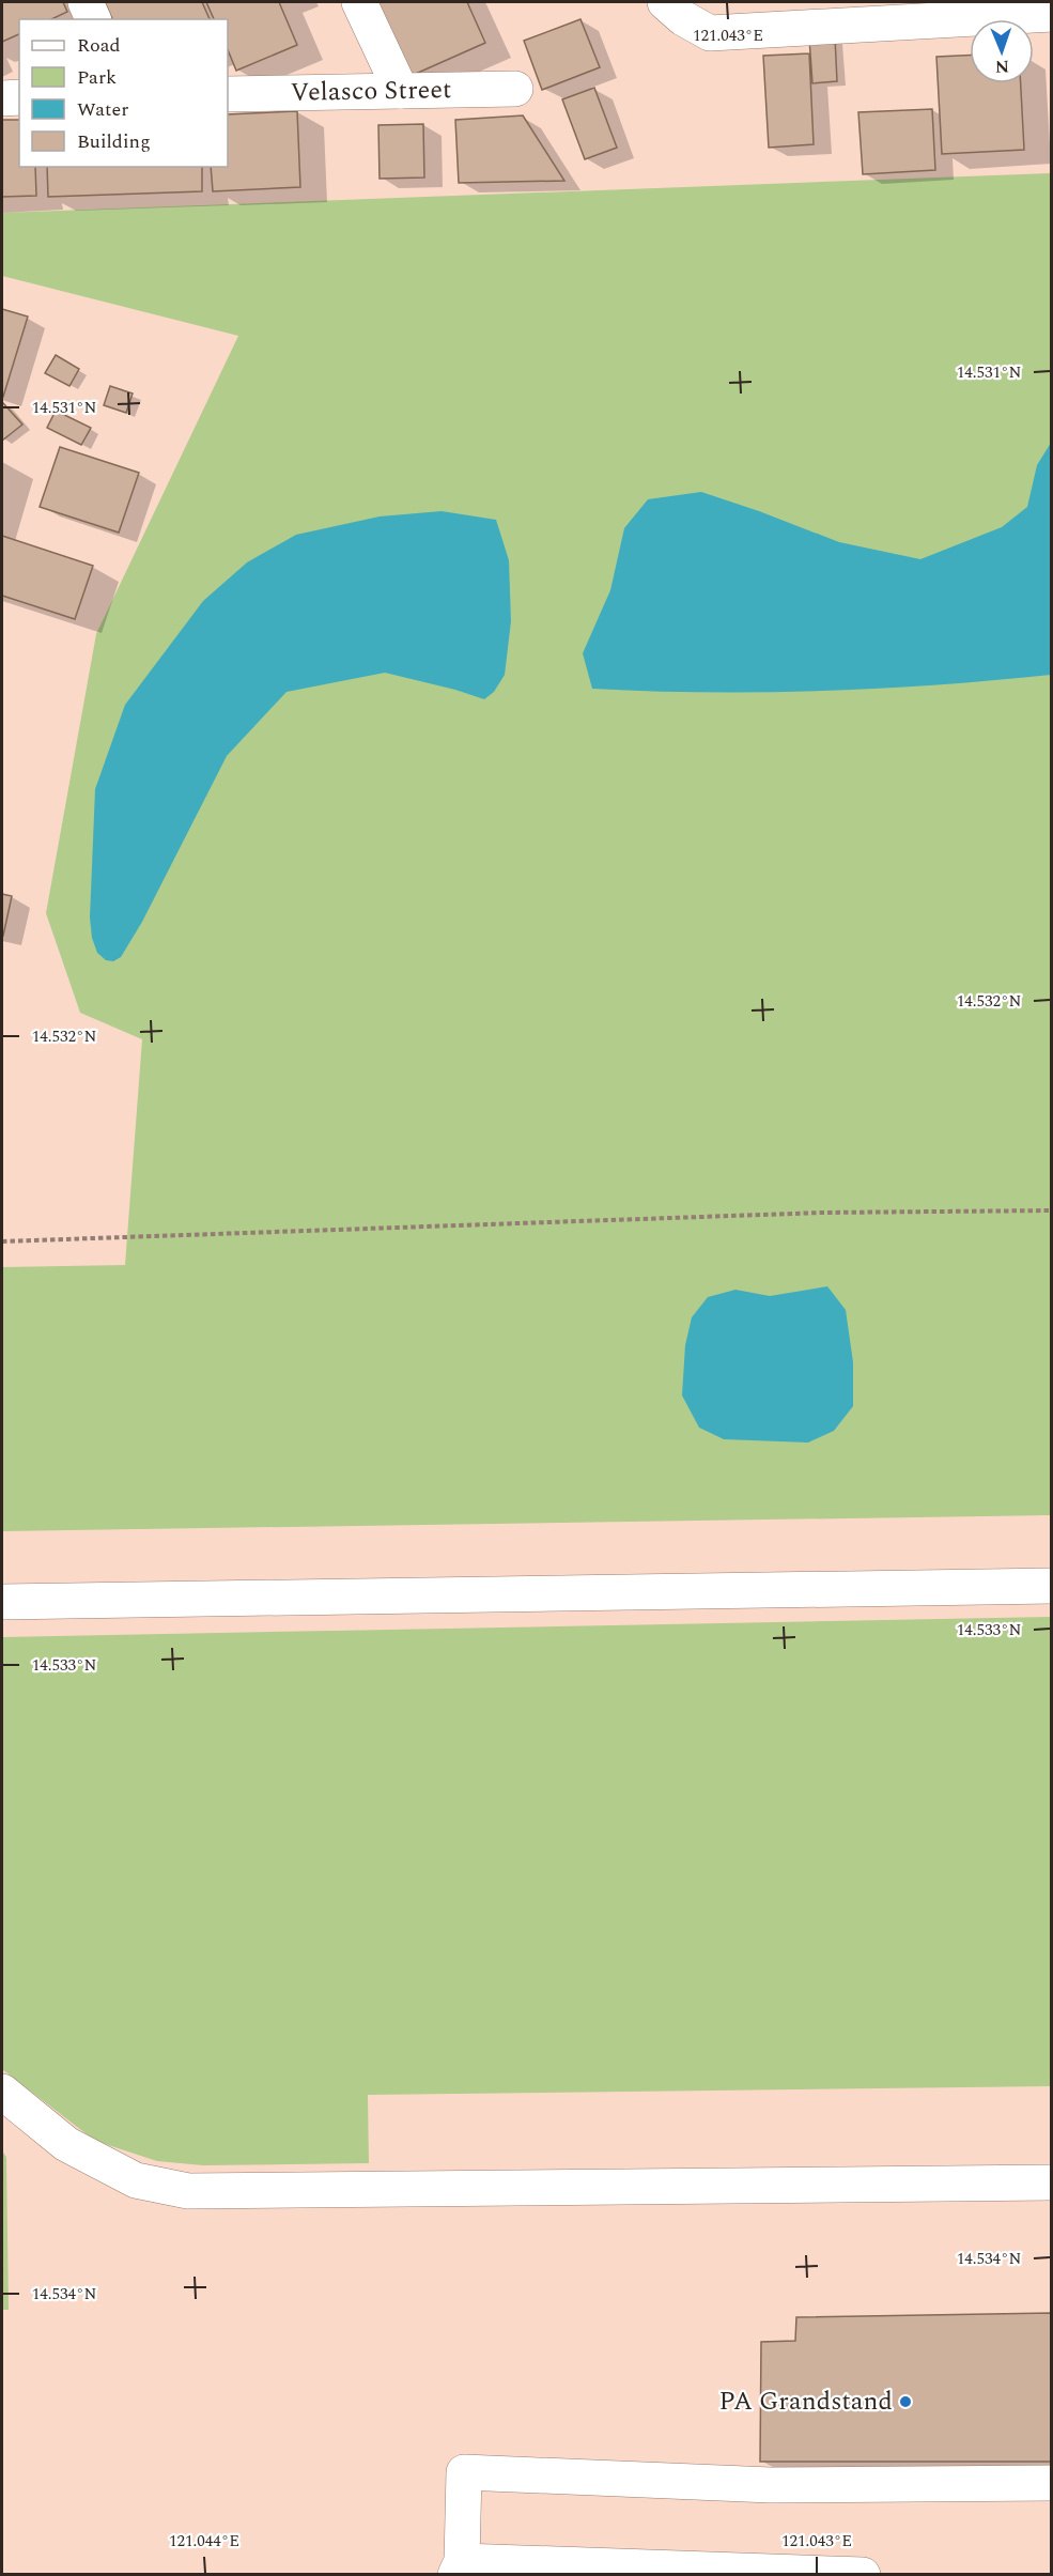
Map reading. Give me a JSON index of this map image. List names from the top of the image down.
{
  "streets": {
    "street": ["Velasco Street"]
  },
  "places": ["PA Grandstand"],
  "legend": [
    "Road",
    "Park",
    "Water",
    "Building"
  ],
  "north": "bottom",
  "coordinates": [
    "121.043°E",
    "14.531°N",
    "14.532°N",
    "14.533°N",
    "14.534°N",
    "121.044°E"
  ]
}
